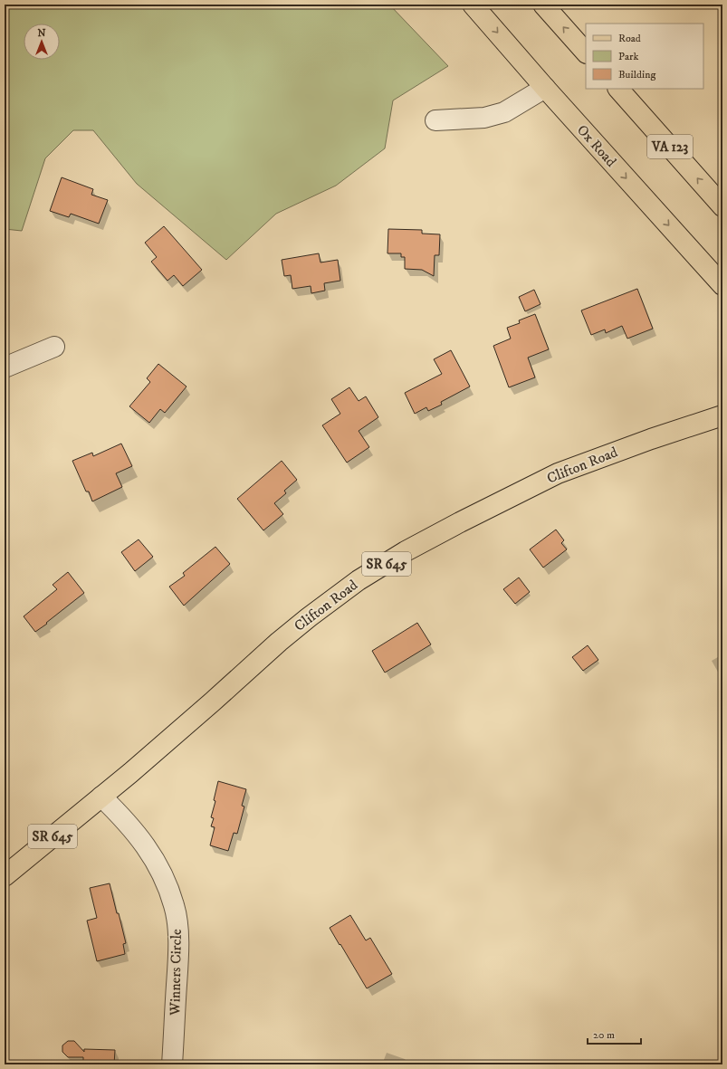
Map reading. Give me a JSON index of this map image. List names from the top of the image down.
{
  "streets": {
    "main road": [
      "Ox Road",
      "VA 123",
      "Clifton Road",
      "SR 645"
    ],
    "street": ["Winners Circle"]
  },
  "crossings": [
    ["Clifton Road", "Winners Circle"]
  ],
  "legend": ["Road", "Park", "Building"],
  "scale_bar": "20 m",
  "north": "top"
}
